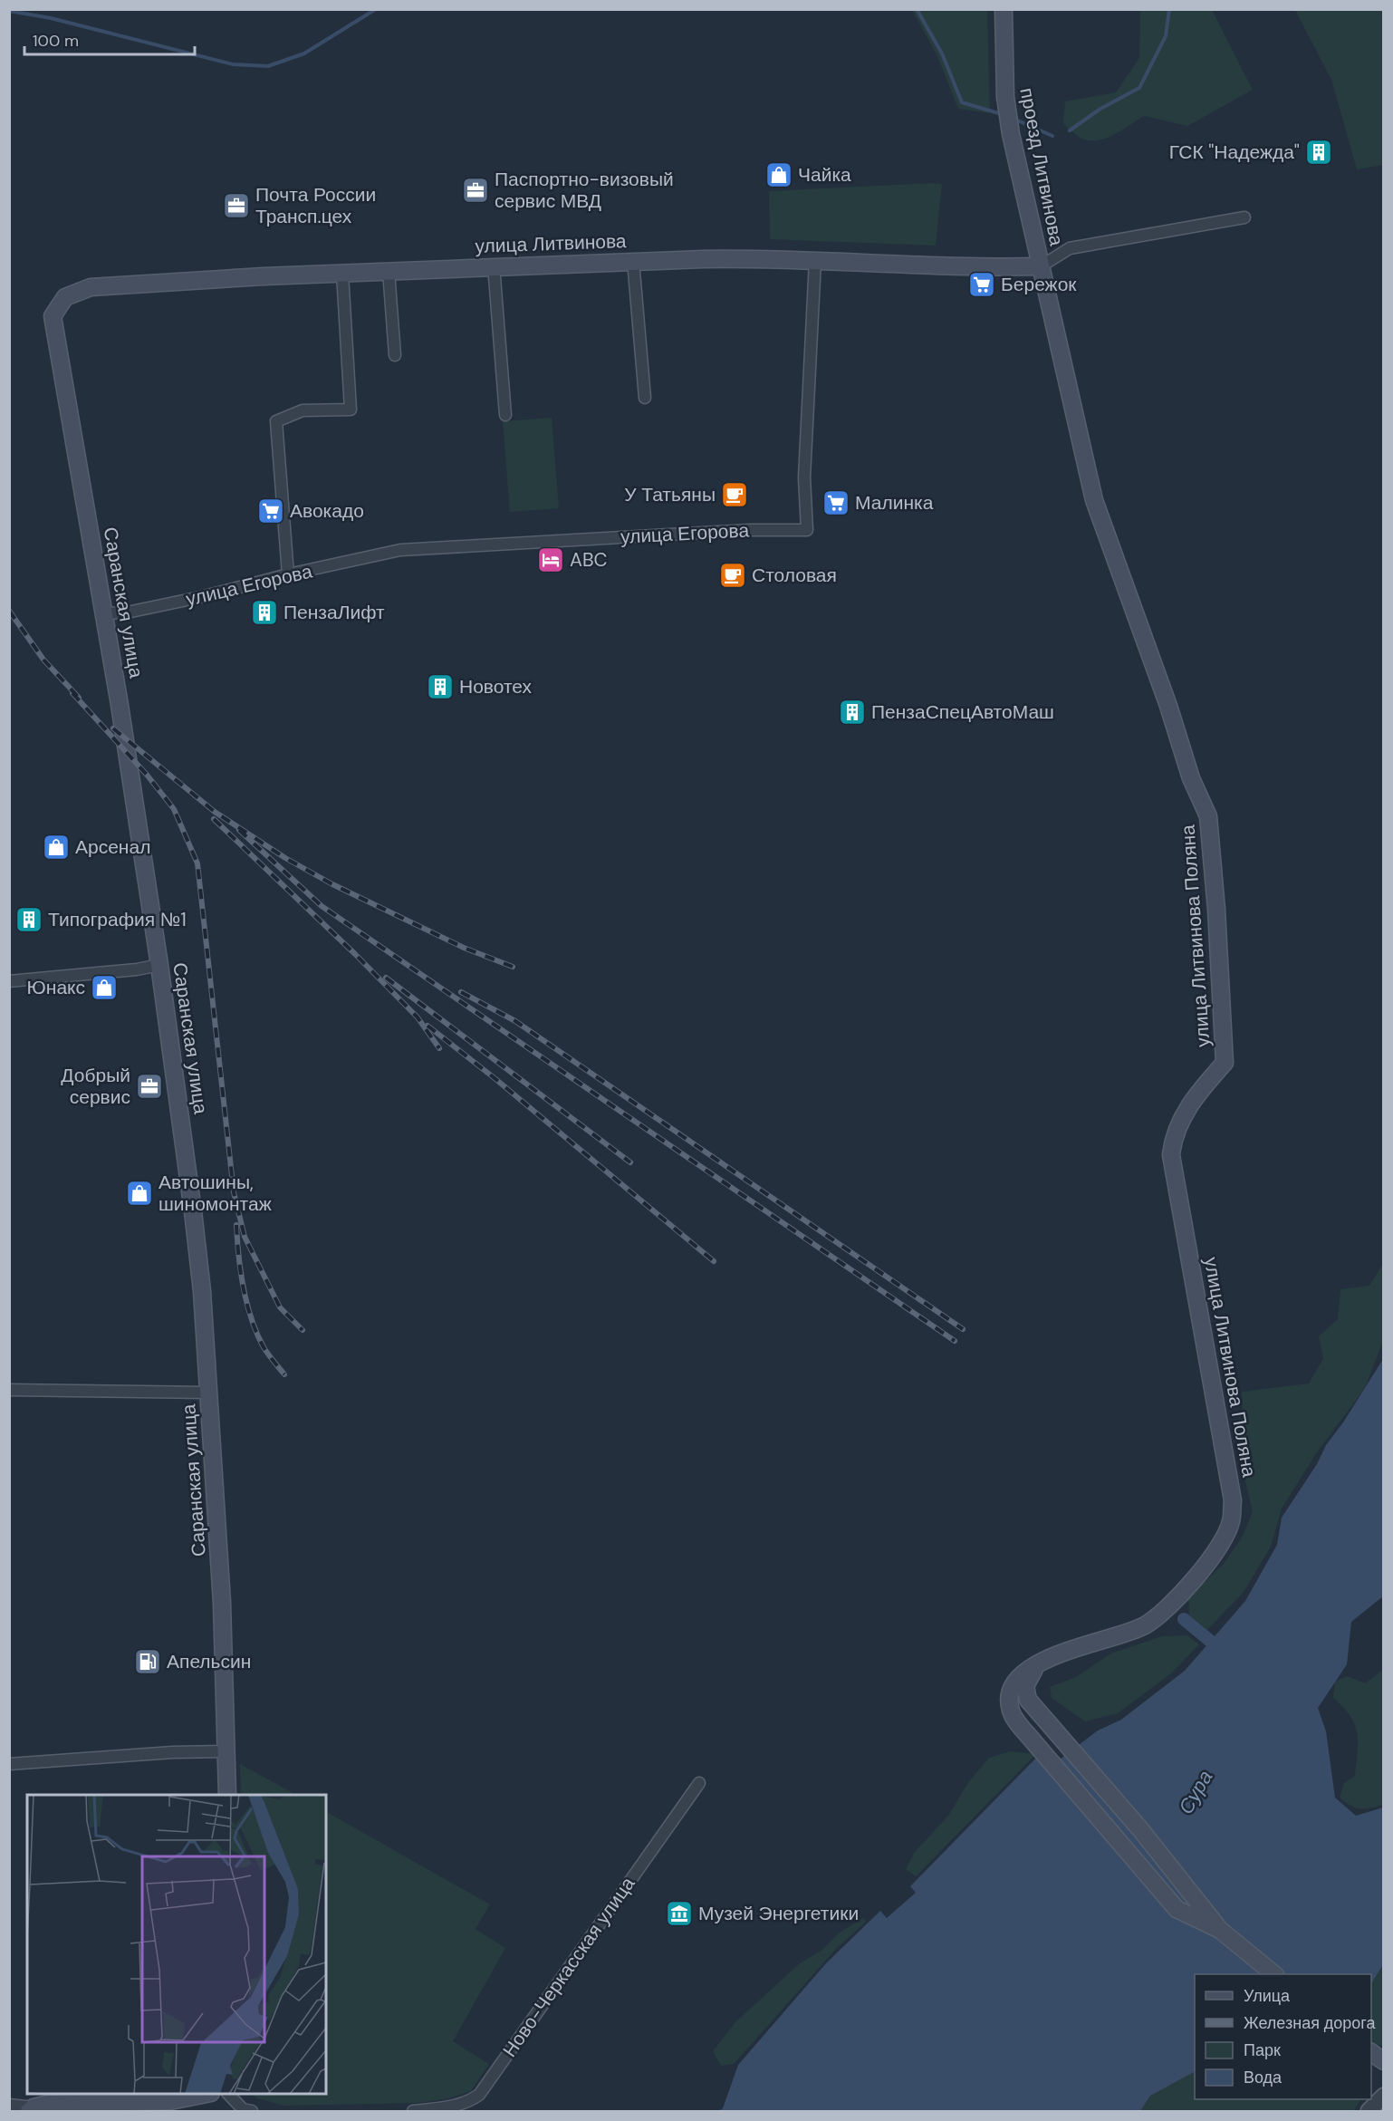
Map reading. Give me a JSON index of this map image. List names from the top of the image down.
{
  "streets": {
    "main road": [
      "проезд Литвинова",
      "улица Литвинова",
      "Саранская улица",
      "улица Литвинова Поляна"
    ],
    "street": ["улица Егорова", "Ново-Черкасская улица"]
  },
  "crossings": [
    ["проезд Литвинова", "улица Литвинова"],
    ["проезд Литвинова", "улица Литвинова Поляна"],
    ["улица Литвинова", "улица Егорова"],
    ["улица Литвинова", "Саранская улица"],
    ["улица Литвинова", "улица Литвинова Поляна"],
    ["улица Егорова", "Саранская улица"]
  ],
  "water": ["Сура"],
  "places": {
    "building": [
      "ГСК \"Надежда\"",
      "ПензаЛифт",
      "Новотех",
      "ПензаСпецАвтоМаш",
      "Типография №1"
    ],
    "shop": [
      "Чайка",
      "Арсенал",
      "Юнакс",
      "Автошины, шиномонтаж"
    ],
    "office": ["Паспортно-визовый сервис МВД", "Почта России Трансп.цех", "Добрый сервис"],
    "supermarket": ["Бережок", "Малинка", "Авокадо"],
    "cafe": ["У Татьяны", "Столовая"],
    "hotel": ["ABC"],
    "fuel station": ["Апельсин"],
    "museum": ["Музей Энергетики"]
  },
  "legend": [
    "Улица",
    "Железная дорога",
    "Парк",
    "Вода"
  ],
  "scale_bar": "100 m"
}
